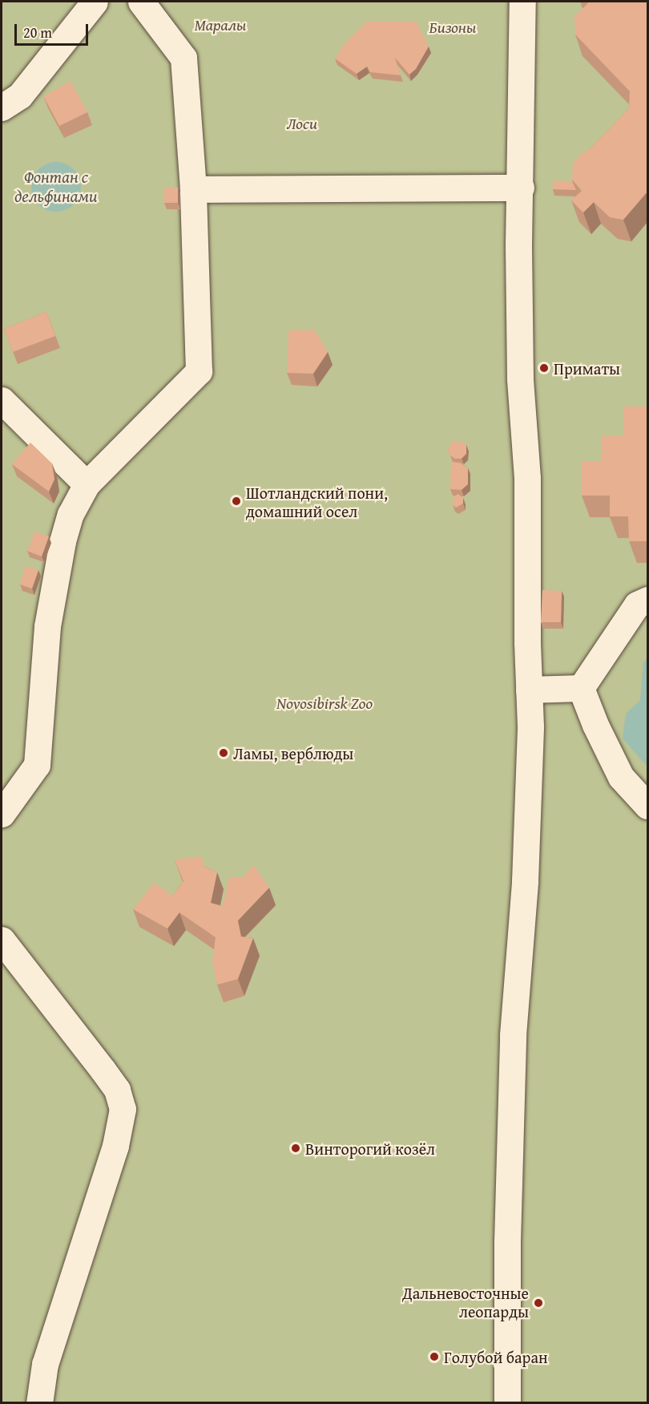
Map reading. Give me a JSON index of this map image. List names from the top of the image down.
{
  "water": ["Фонтан с дельфинами"],
  "parks": [
    "Маралы",
    "Бизоны",
    "Лоси",
    "Novosibirsk Zoo"
  ],
  "places": [
    "Приматы",
    "Шотландский пони, домашний осел",
    "Ламы, верблюды",
    "Винторогий козёл",
    "Дальневосточные леопарды",
    "Голубой баран"
  ],
  "scale_bar": "20 m"
}
